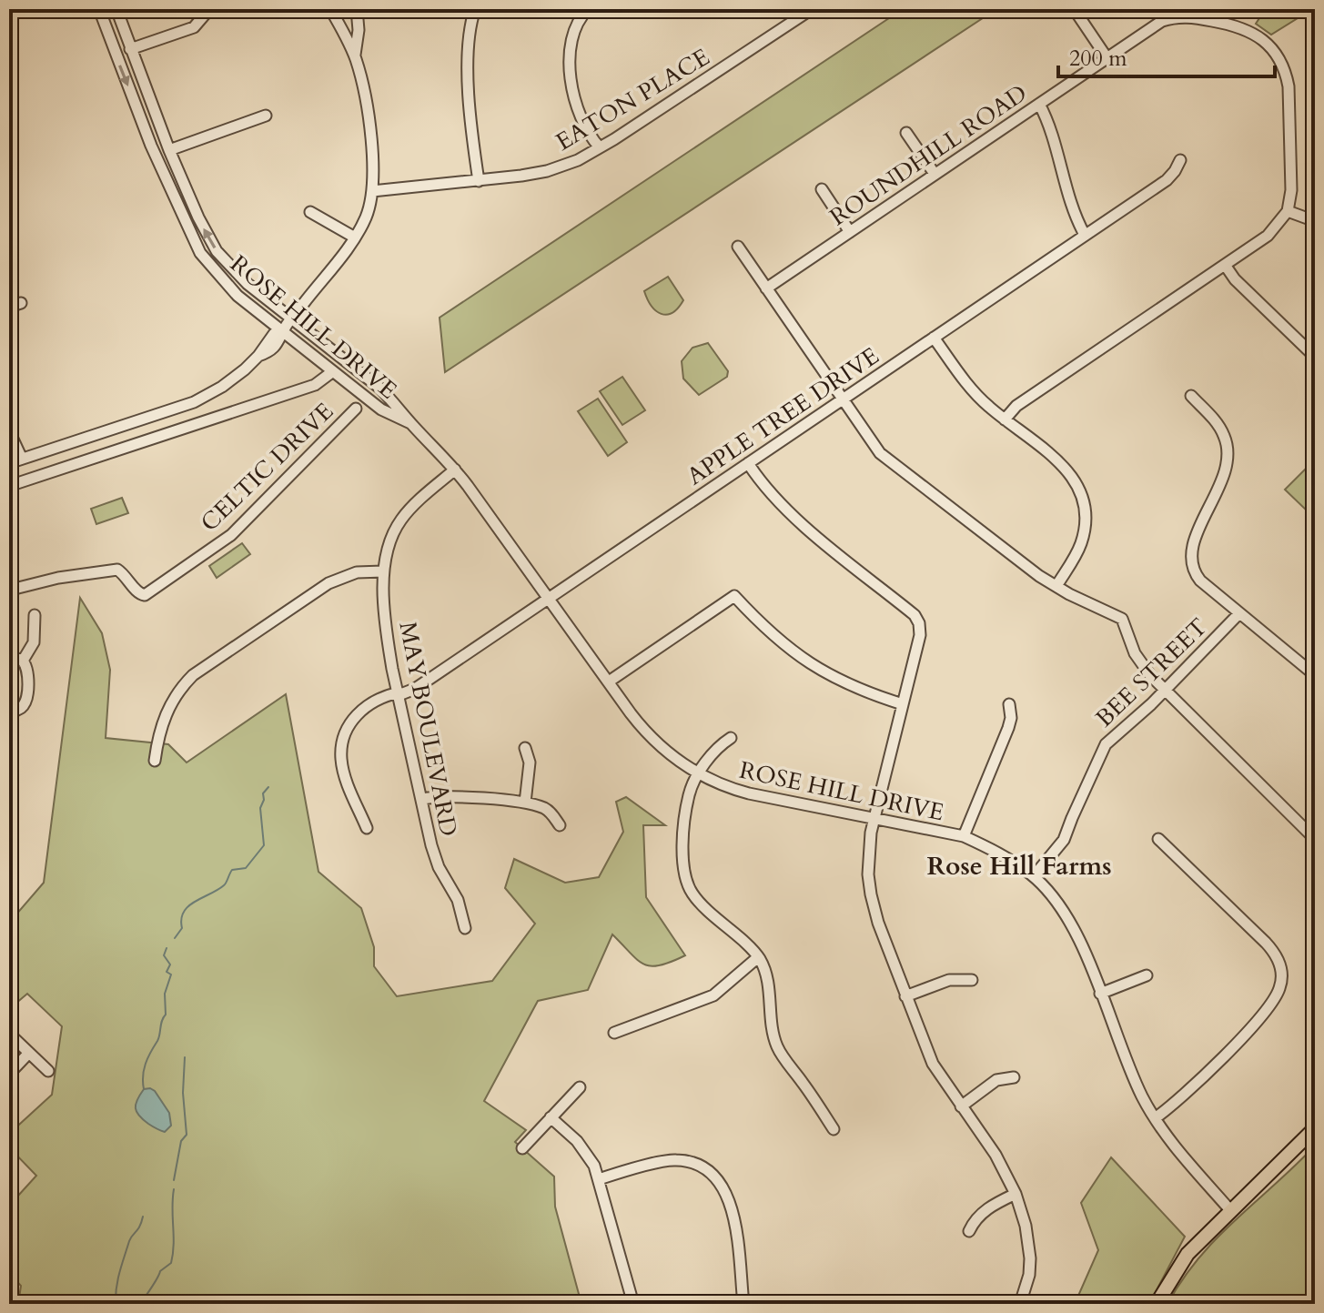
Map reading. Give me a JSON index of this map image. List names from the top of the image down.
{
  "streets": {
    "street": [
      "EATON PLACE",
      "ROUNDHILL ROAD",
      "ROSE HILL DRIVE",
      "APPLE TREE DRIVE",
      "CELTIC DRIVE",
      "BEE STREET",
      "MAY BOULEVARD"
    ]
  },
  "crossings": [
    ["ROSE HILL DRIVE", "APPLE TREE DRIVE"],
    ["ROSE HILL DRIVE", "BEE STREET"],
    ["ROSE HILL DRIVE", "MAY BOULEVARD"],
    ["APPLE TREE DRIVE", "MAY BOULEVARD"]
  ],
  "districts": ["Rose Hill Farms"],
  "scale_bar": "200 m"
}
